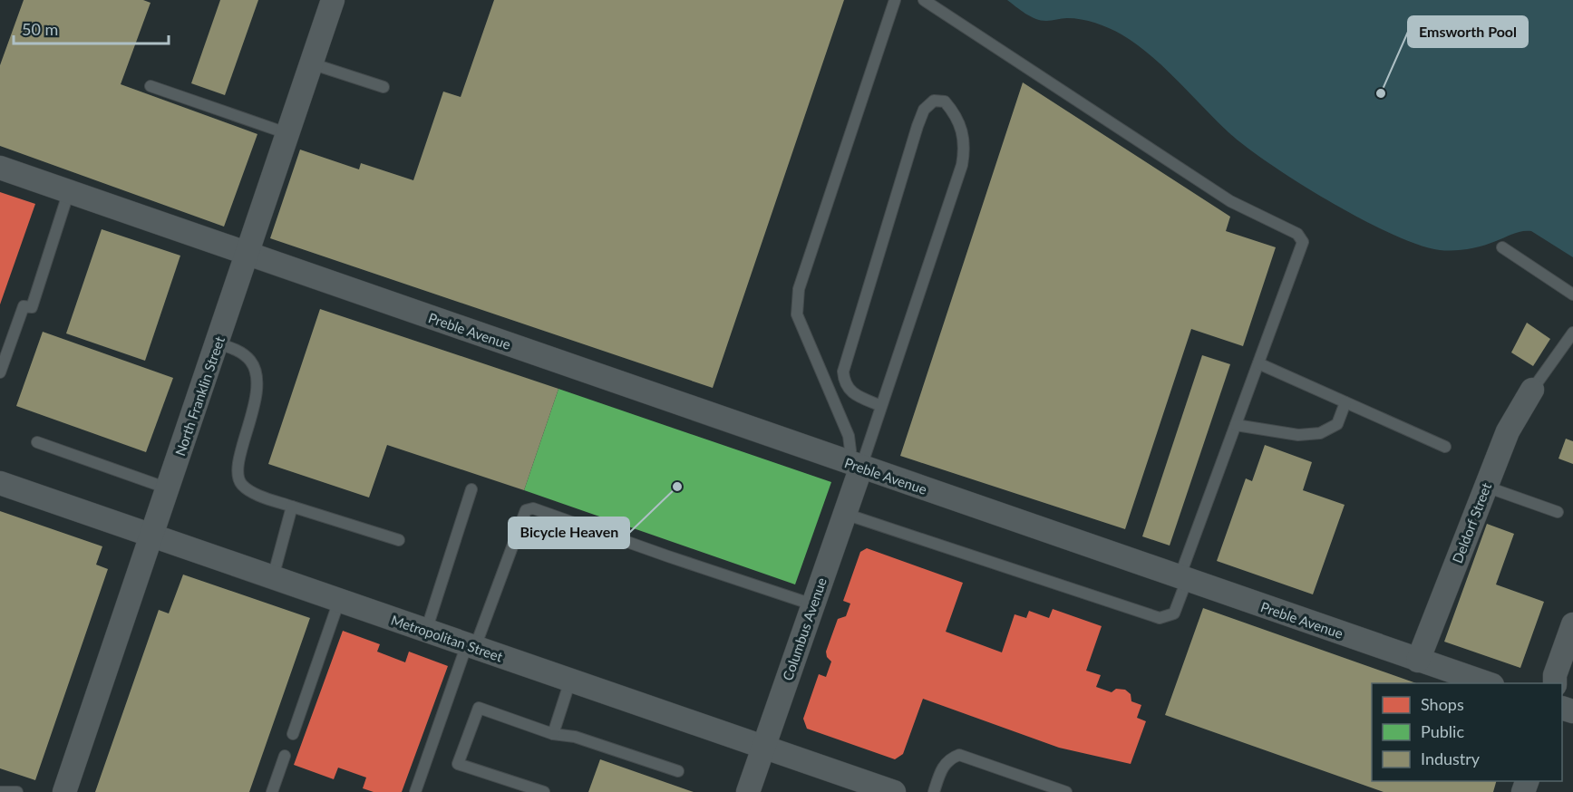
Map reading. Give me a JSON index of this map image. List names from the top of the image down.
{
  "streets": {
    "street": [
      "Preble Avenue",
      "North Franklin Street",
      "Deldorf Street",
      "Columbus Avenue",
      "Metropolitan Street"
    ]
  },
  "crossings": [
    ["Preble Avenue", "North Franklin Street"],
    ["Preble Avenue", "Deldorf Street"],
    ["Preble Avenue", "Columbus Avenue"],
    ["North Franklin Street", "Metropolitan Street"],
    ["Columbus Avenue", "Metropolitan Street"]
  ],
  "places": ["Emsworth Pool", "Bicycle Heaven"],
  "legend": ["Shops", "Public", "Industry"],
  "scale_bar": "50 m"
}
